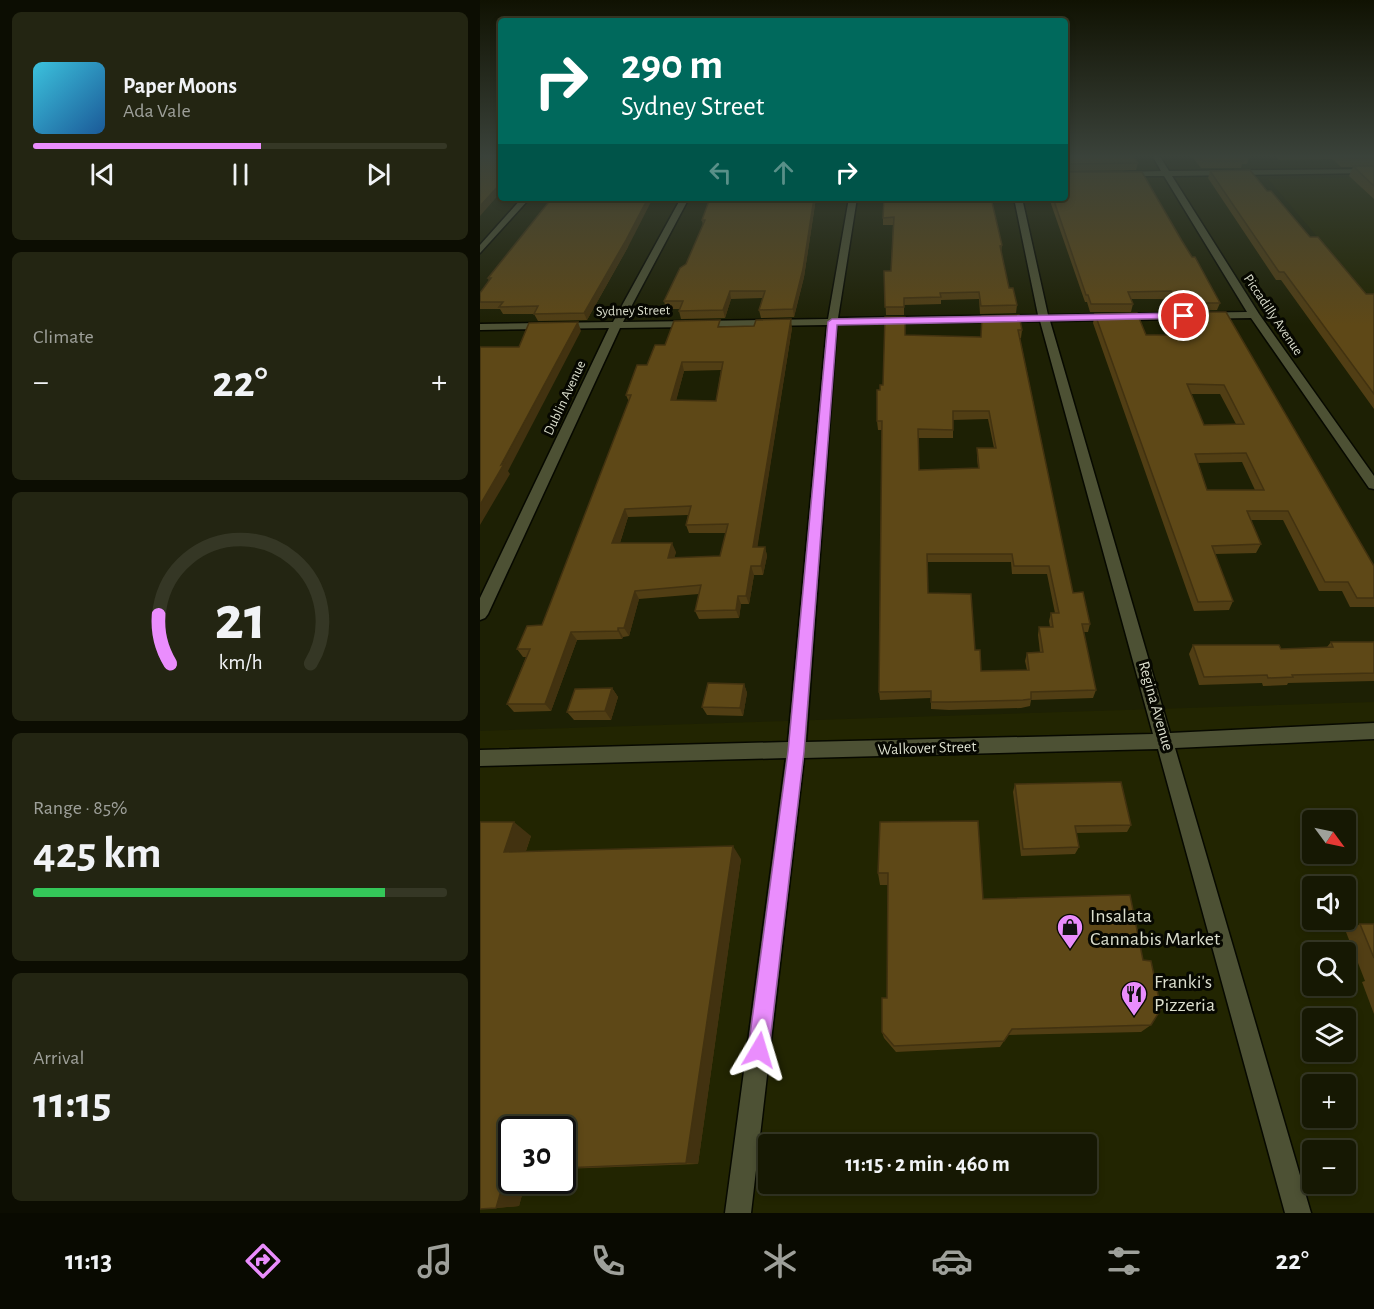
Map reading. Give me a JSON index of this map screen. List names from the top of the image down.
{
  "streets": {
    "street": [
      "Sydney Street",
      "Piccadilly Avenue",
      "Dublin Avenue",
      "Regina Avenue",
      "Walkover Street"
    ]
  },
  "crossings": [
    ["Sydney Street", "Piccadilly Avenue"],
    ["Sydney Street", "Dublin Avenue"],
    ["Sydney Street", "Regina Avenue"],
    ["Regina Avenue", "Walkover Street"]
  ],
  "places": {
    "shop": ["Insalata Cannabis Market"],
    "restaurant": ["Franki's Pizzeria"]
  },
  "north": "bottom right",
  "page": {
    "turn": ["290 m", "Sydney Street"],
    "song": ["Paper Moons", "Ada Vale"],
    "tile": [
      "Climate",
      ["Range · 85%", "425 km"],
      ["Arrival", "11:15"]
    ],
    "heat": ["−", "22°", "+"],
    "map_buttons": ["+", "−"],
    "limit": "30",
    "trip": "11:15 · 2 min · 460 m",
    "tabs": ["11:13", "22°"],
    "gauge": ["21", "km/h"]
  }
}
